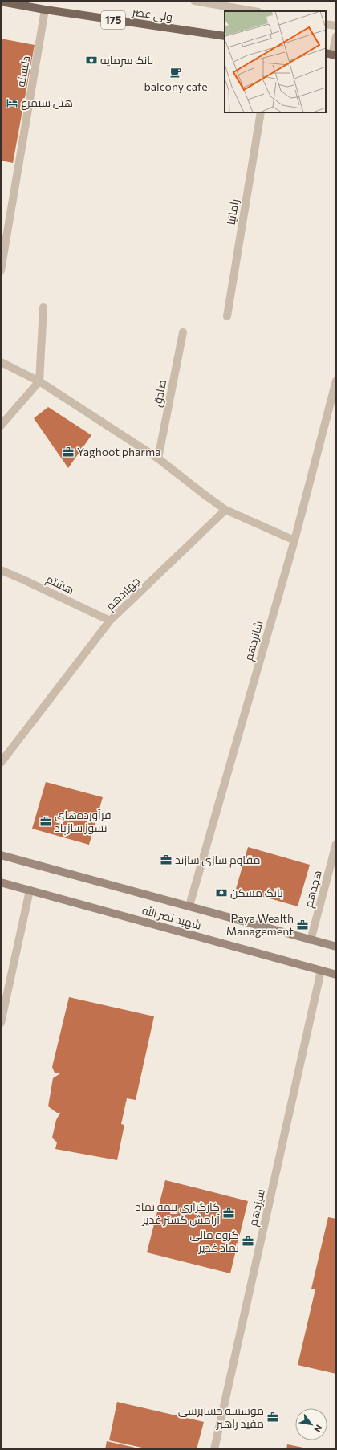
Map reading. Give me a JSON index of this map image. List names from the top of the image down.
{
  "streets": {
    "main road": ["ولی عصر", "175", "شهید نصر الله"],
    "street": [
      "دلبسته",
      "راماتیا",
      "صادق",
      "هشتم",
      "چهاردهم",
      "شانزدهم",
      "هجدهم",
      "سیزدهم"
    ]
  },
  "crossings": [
    ["ولی عصر", "دلبسته"],
    ["هشتم", "چهاردهم"],
    ["شانزدهم", "شهید نصر الله"],
    ["هجدهم", "شهید نصر الله"],
    ["شهید نصر الله", "سیزدهم"]
  ],
  "places": {
    "bank": ["بانک سرمایه", "بانک مسکن"],
    "cafe": ["balcony cafe"],
    "hotel": ["هتل سیمرغ"],
    "office": [
      "Yaghoot pharma",
      "فرآورده‌های نسوز سازپاد",
      "مقاوم سازی سازند",
      "Paya Wealth Management",
      "کارگزاری بیمه نماد آرامش گستر غدیر",
      "گروه مالی نماد غدیر",
      "موسسه حسابرسی مفید راهبر"
    ]
  },
  "north": "bottom right"
}
